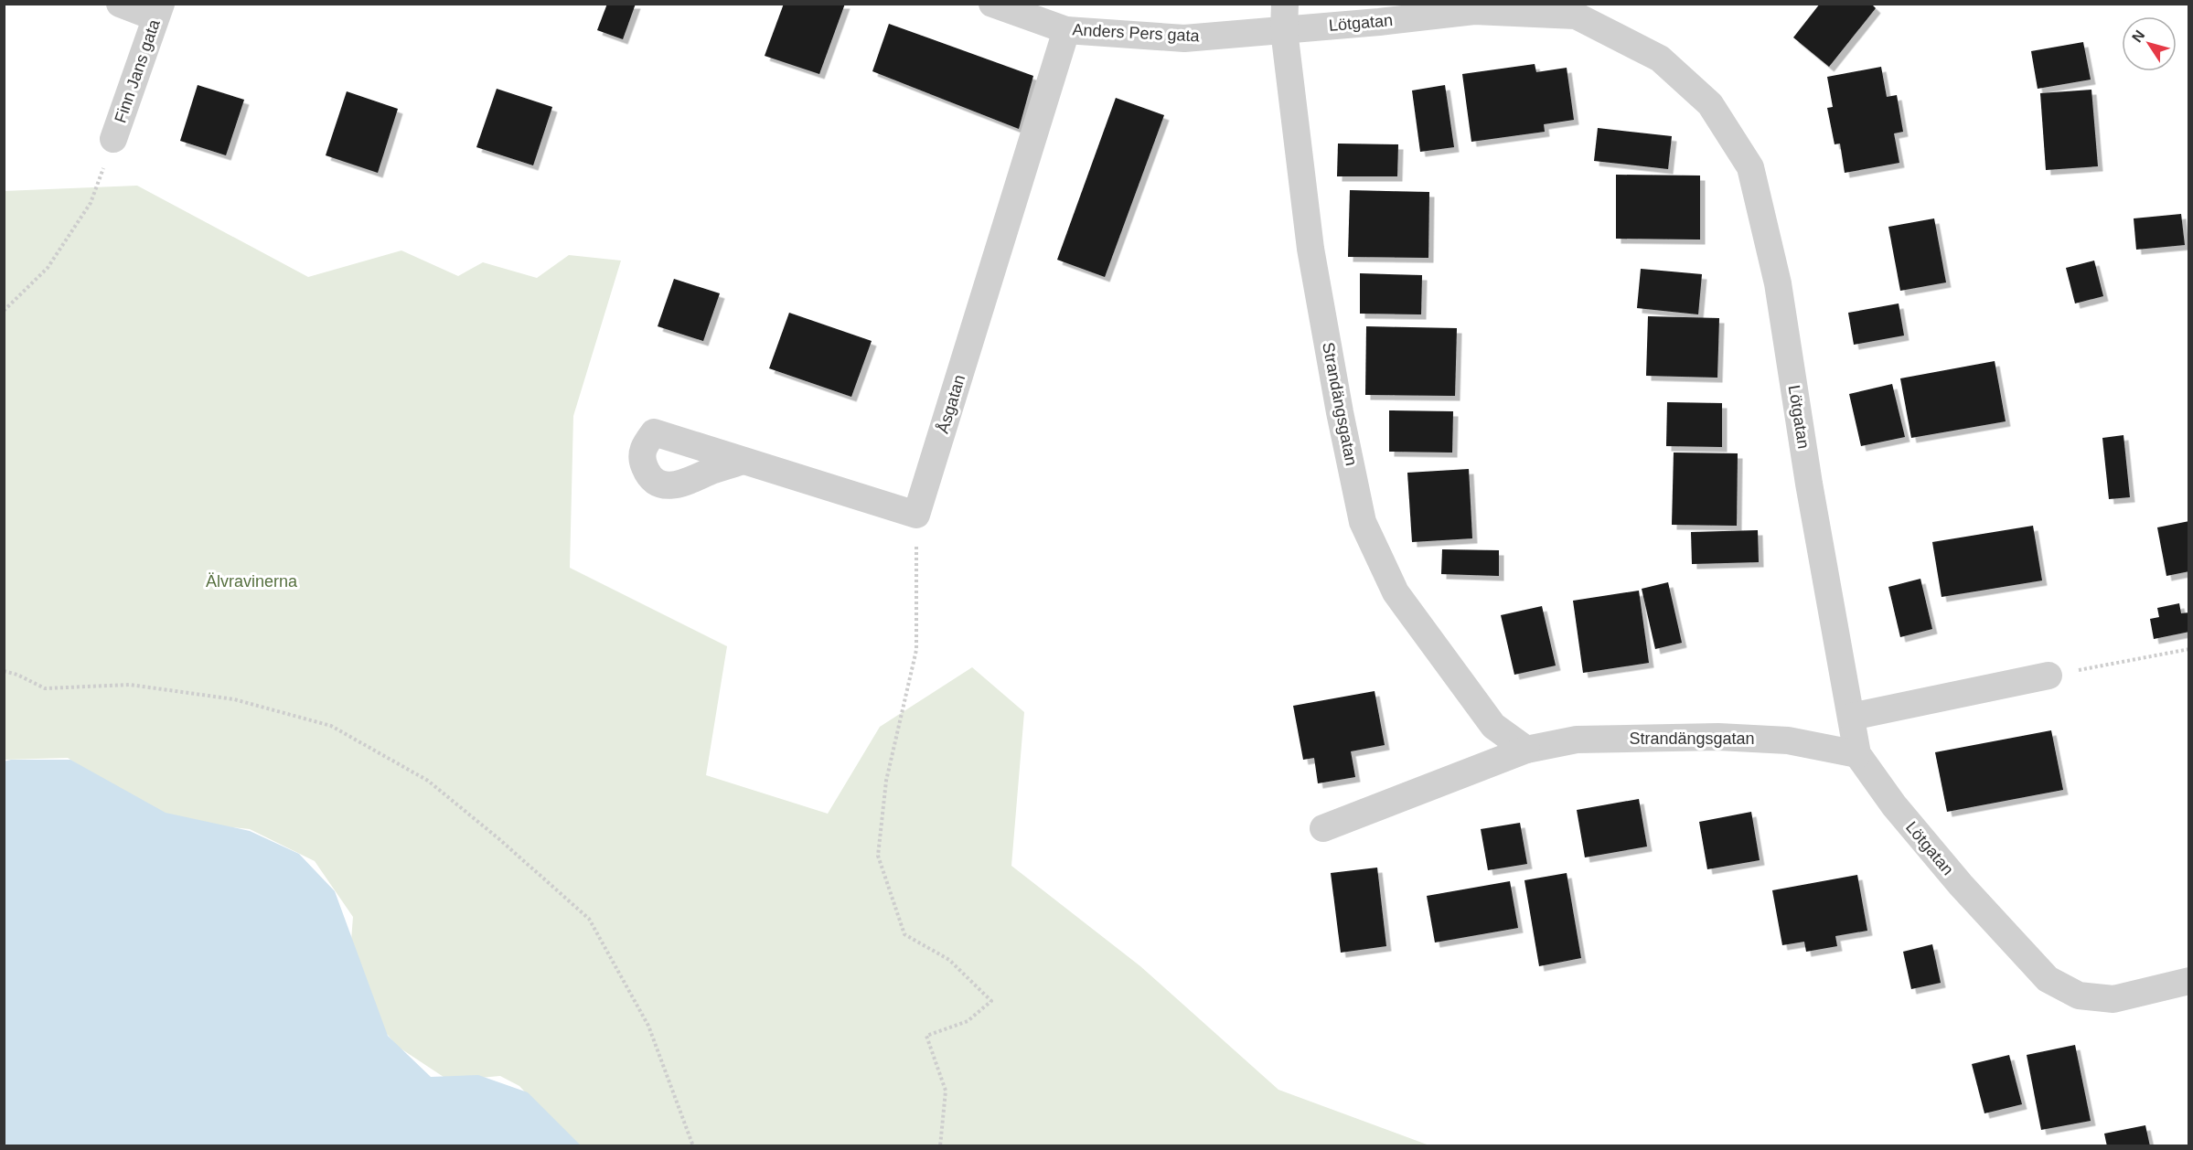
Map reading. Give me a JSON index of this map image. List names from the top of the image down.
{
  "streets": {
    "street": [
      "Lötgatan",
      "Anders Pers gata",
      "Finn Jans gata",
      "Åsgatan",
      "Strandängsgatan"
    ]
  },
  "crossings": [
    ["Lötgatan", "Anders Pers gata"],
    ["Lötgatan", "Strandängsgatan"],
    ["Anders Pers gata", "Åsgatan"],
    ["Anders Pers gata", "Strandängsgatan"]
  ],
  "parks": ["Älvravinerna"],
  "north": "top left"
}
